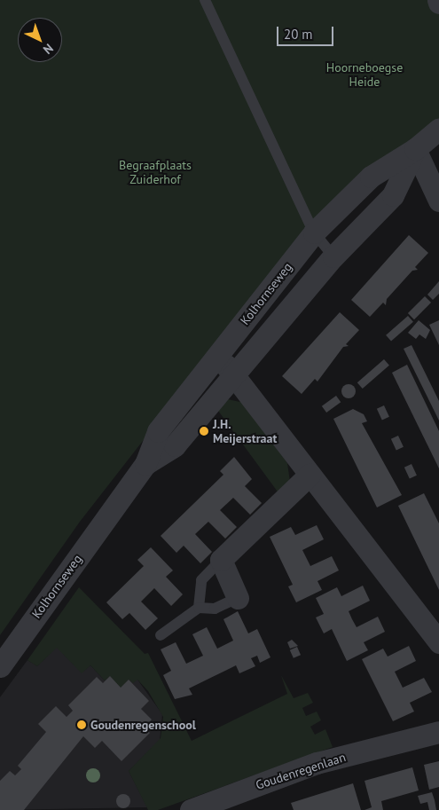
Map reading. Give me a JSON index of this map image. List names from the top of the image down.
{
  "streets": {
    "street": ["Kolhornseweg", "Goudenregenlaan"]
  },
  "parks": ["Hoorneboegse Heide", "Begraafplaats Zuiderhof"],
  "places": ["J.H. Meijerstraat", "Goudenregenschool"],
  "scale_bar": "20 m",
  "north": "bottom right"
}
